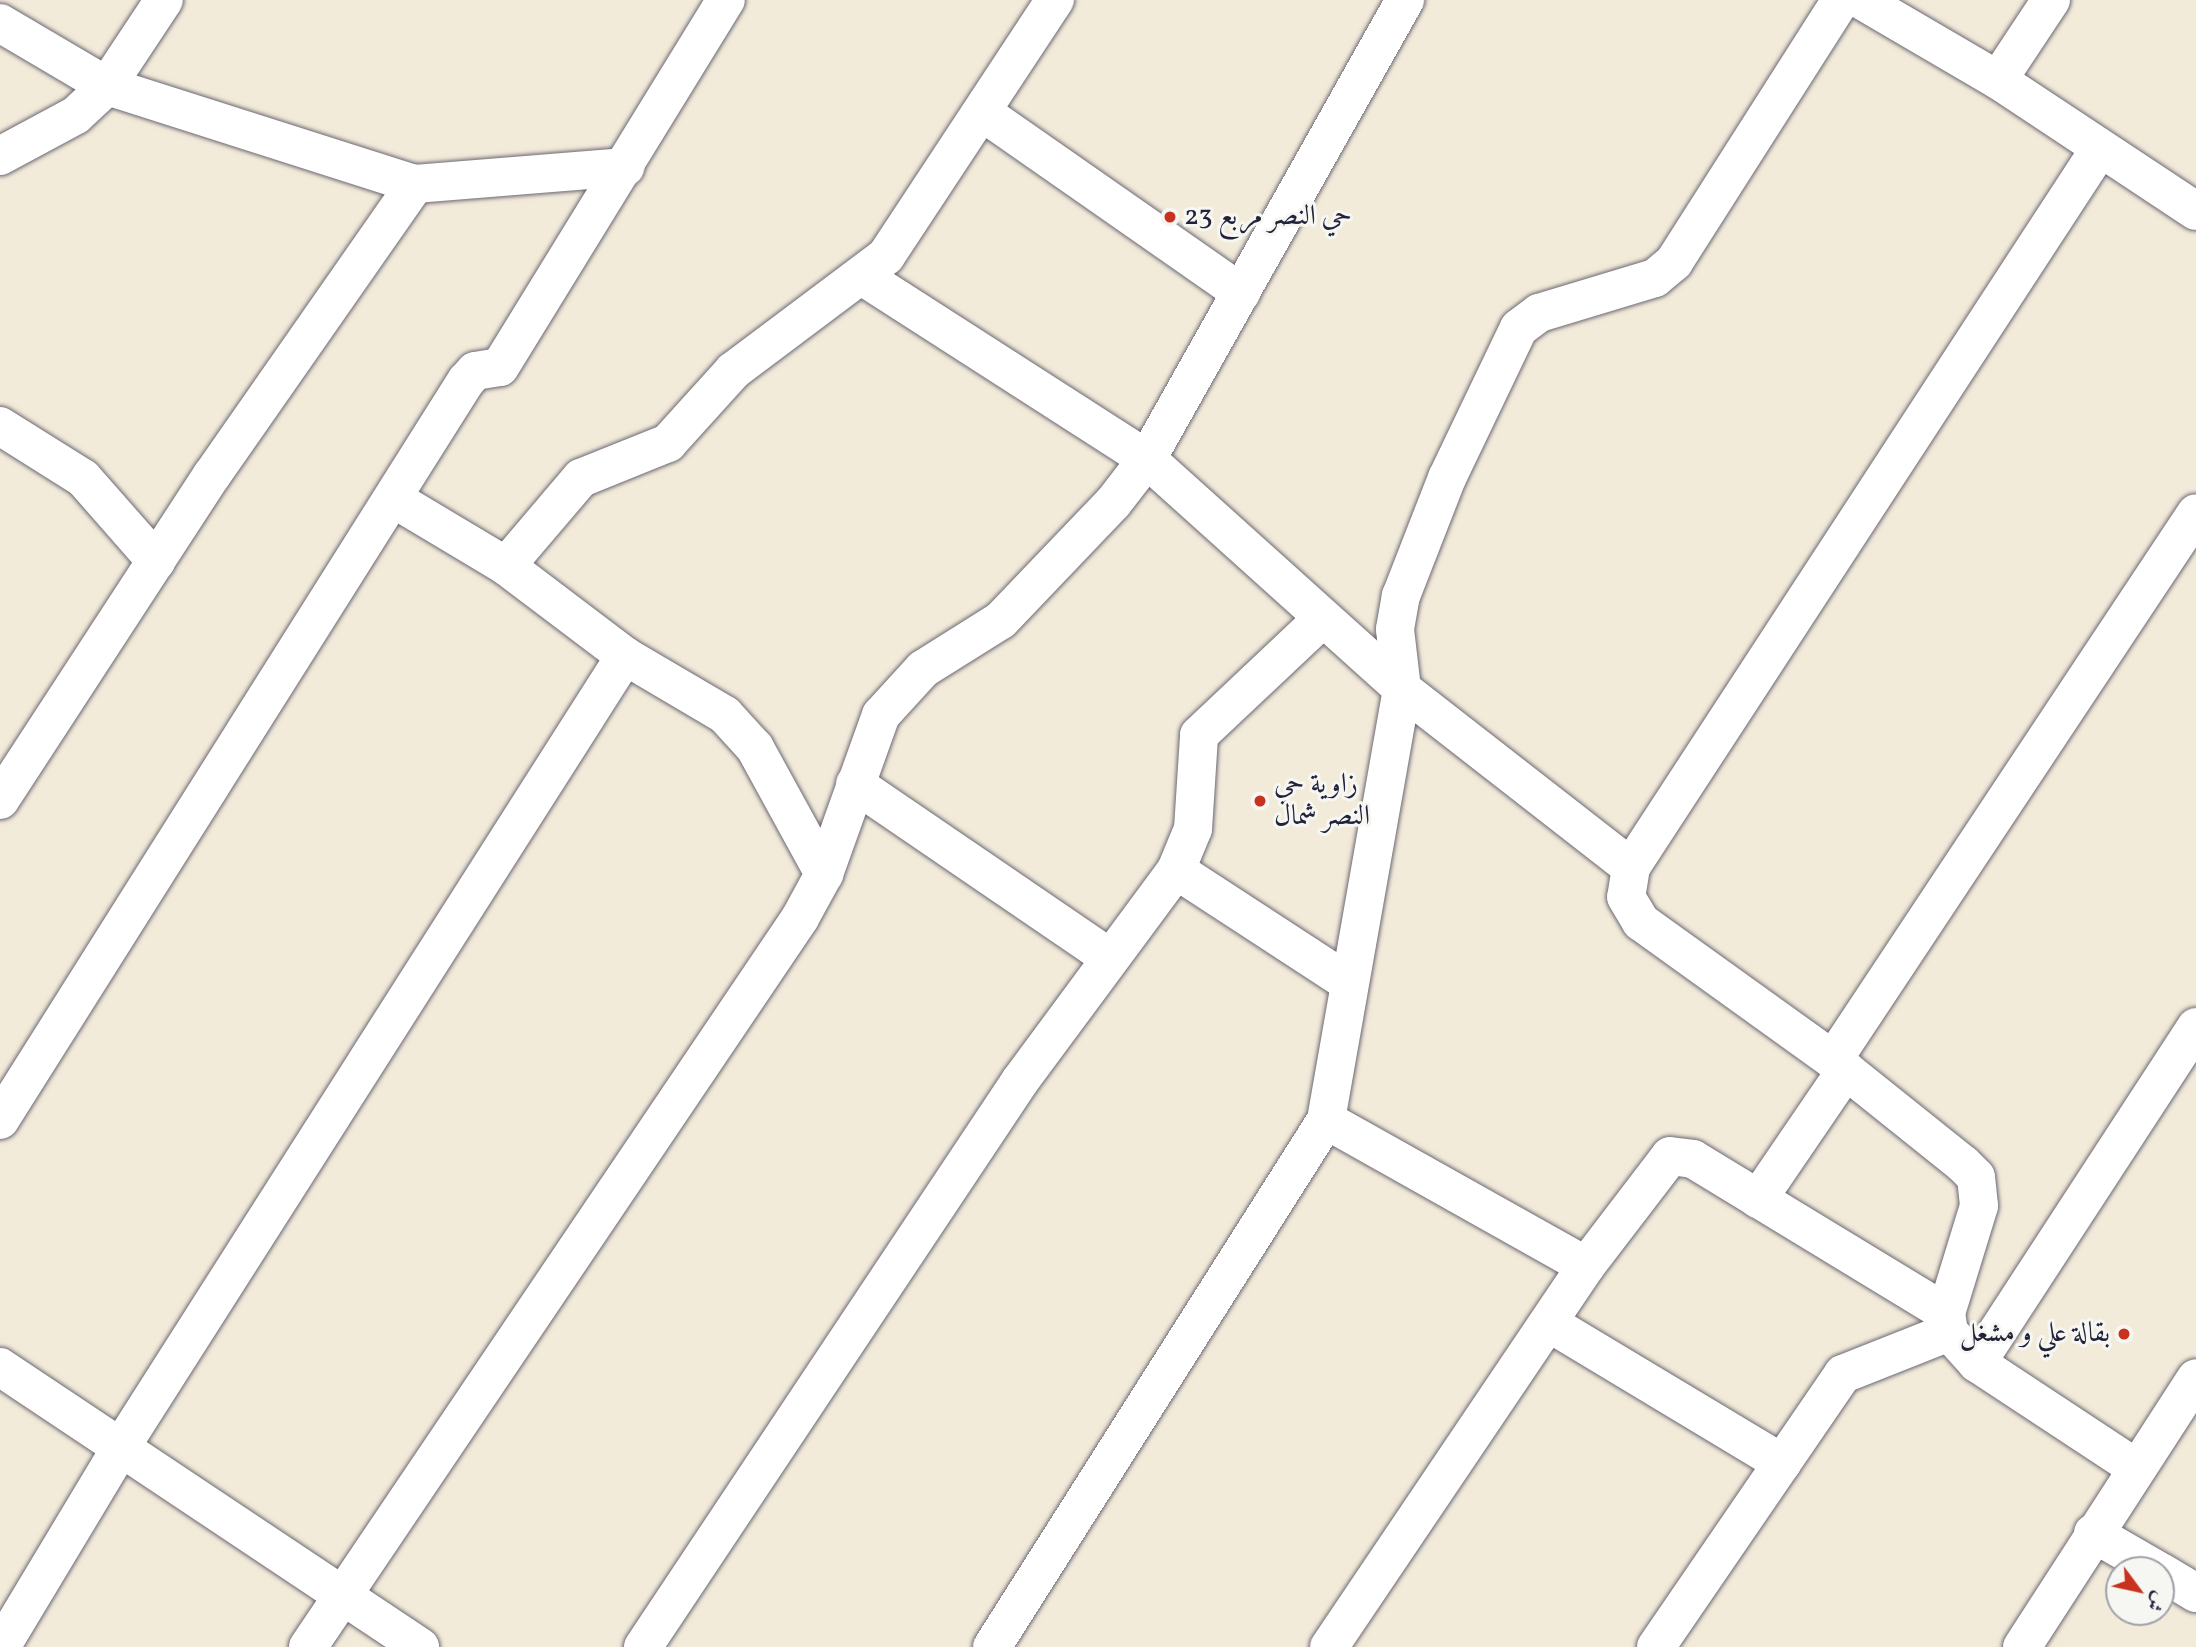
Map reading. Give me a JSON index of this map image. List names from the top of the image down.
{
  "places": ["حي النصر مربع 23", "زاوية حي النصر شمال", "بقالة علي و مشغل"],
  "north": "bottom right"
}
